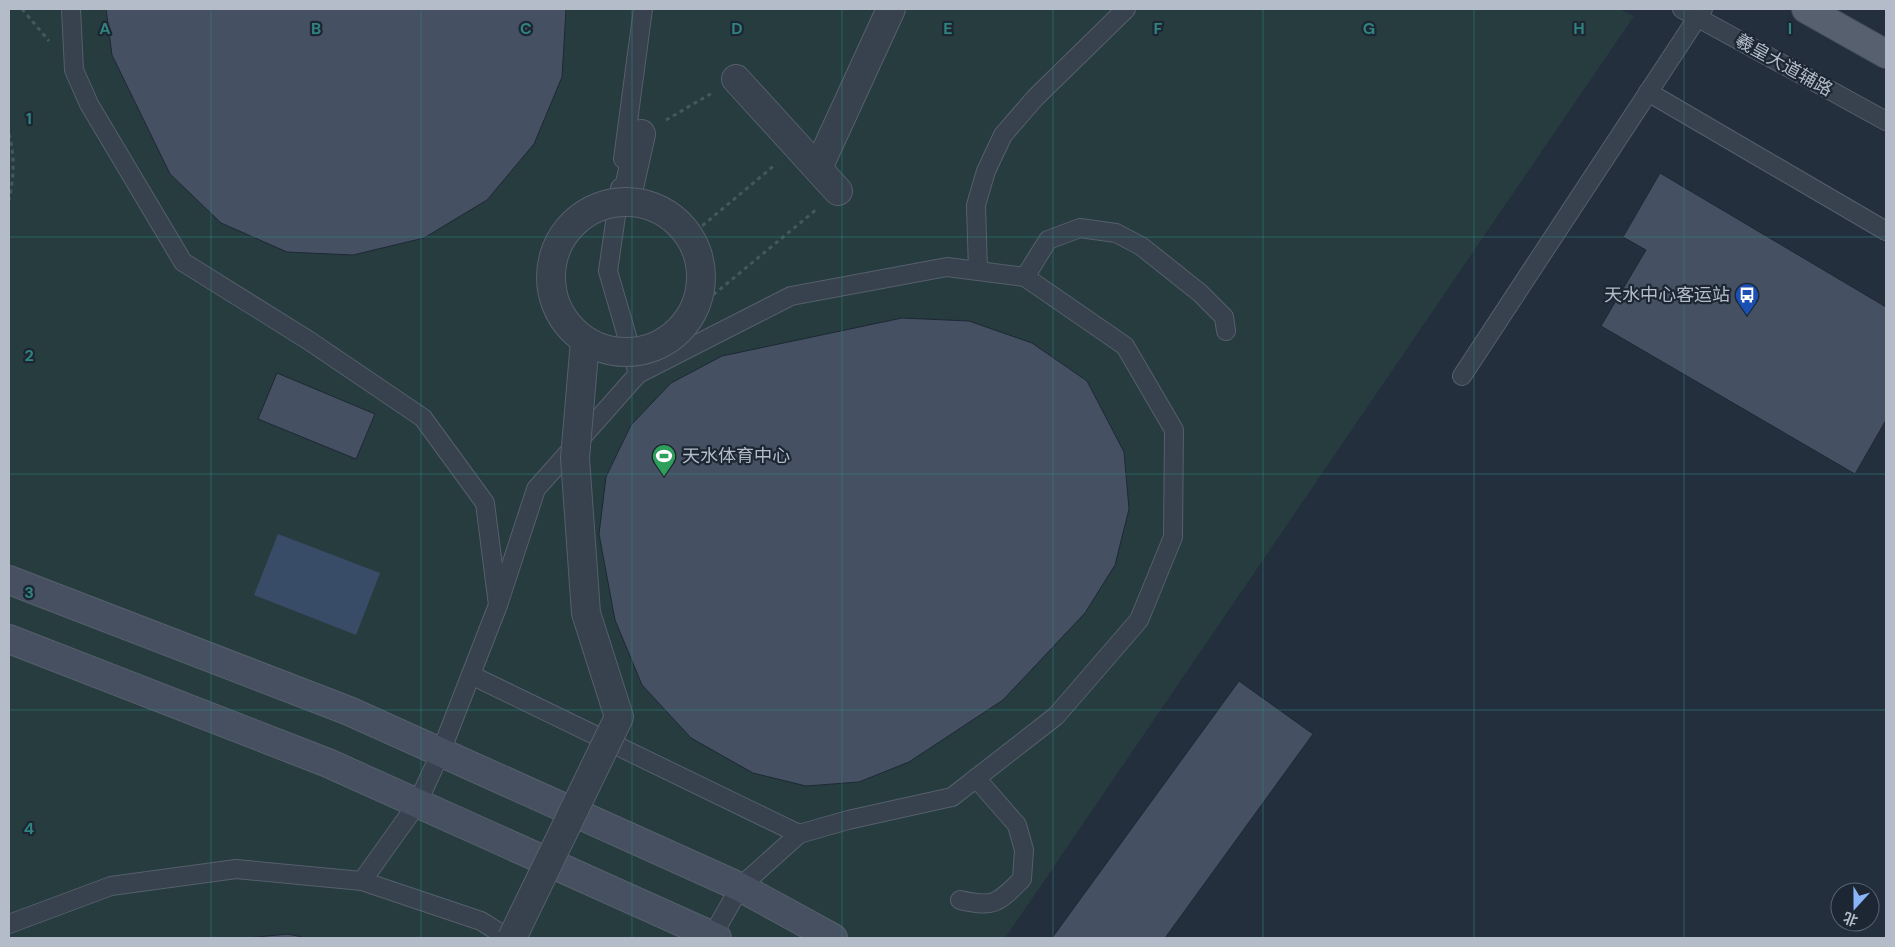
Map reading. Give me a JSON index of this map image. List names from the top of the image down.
{
  "streets": {
    "lane": ["羲皇大道辅路"]
  },
  "places": {
    "bus stop": ["天水中心客运站"],
    "sports": ["天水体育中心"]
  },
  "north": "bottom",
  "grid": {
    "columns": [
      "A",
      "B",
      "C",
      "D",
      "E",
      "F",
      "G",
      "H",
      "I"
    ],
    "rows": [
      "1",
      "2",
      "3",
      "4"
    ]
  }
}
